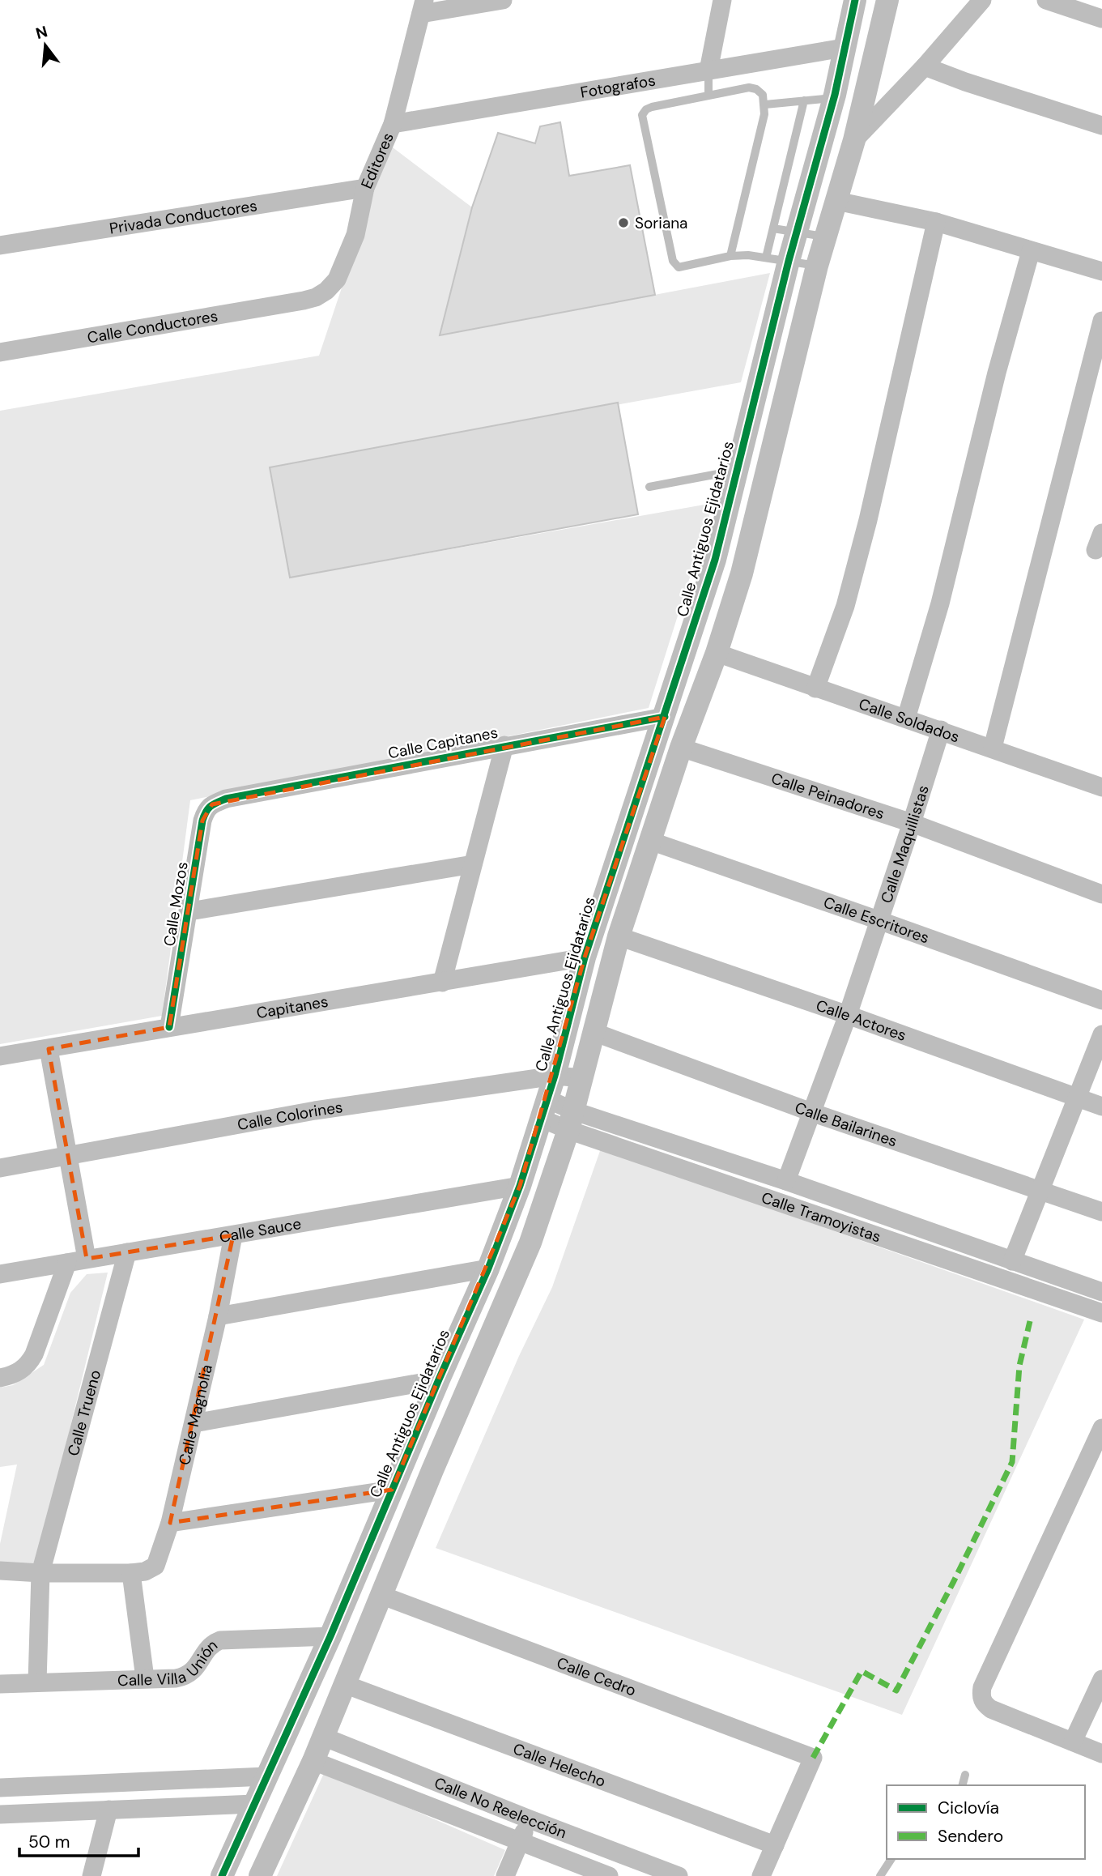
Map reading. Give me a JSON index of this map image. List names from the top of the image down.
{
  "streets": {
    "street": [
      "Fotografos",
      "Editores",
      "Privada Conductores",
      "Calle Conductores",
      "Calle Antiguos Ejidatarios",
      "Calle Soldados",
      "Calle Capitanes",
      "Calle Peinadores",
      "Calle Maquillistas",
      "Calle Mozos",
      "Calle Escritores",
      "Capitanes",
      "Calle Actores",
      "Calle Colorines",
      "Calle Bailarines",
      "Calle Tramoyistas",
      "Calle Sauce",
      "Calle Trueno",
      "Calle Magnolia",
      "Calle Villa Unión",
      "Calle Cedro",
      "Calle Helecho",
      "Calle No Reelección"
    ]
  },
  "crossings": [
    ["Fotografos", "Editores"],
    ["Fotografos", "Calle Antiguos Ejidatarios"],
    ["Editores", "Privada Conductores"],
    ["Editores", "Calle Conductores"],
    ["Calle Antiguos Ejidatarios", "Calle Capitanes"],
    ["Calle Antiguos Ejidatarios", "Capitanes"],
    ["Calle Antiguos Ejidatarios", "Calle Colorines"],
    ["Calle Antiguos Ejidatarios", "Calle Tramoyistas"],
    ["Calle Antiguos Ejidatarios", "Calle Sauce"],
    ["Calle Antiguos Ejidatarios", "Calle Villa Unión"],
    ["Calle Soldados", "Calle Maquillistas"],
    ["Calle Capitanes", "Calle Mozos"],
    ["Calle Peinadores", "Calle Maquillistas"],
    ["Calle Maquillistas", "Calle Escritores"],
    ["Calle Maquillistas", "Calle Actores"],
    ["Calle Maquillistas", "Calle Bailarines"],
    ["Calle Maquillistas", "Calle Tramoyistas"],
    ["Calle Mozos", "Capitanes"],
    ["Calle Sauce", "Calle Trueno"],
    ["Calle Sauce", "Calle Magnolia"],
    ["Calle Trueno", "Calle Villa Unión"],
    ["Calle Cedro", "Calle Helecho"]
  ],
  "places": ["Soriana"],
  "legend": ["Ciclovía", "Sendero"],
  "scale_bar": "50 m",
  "north": "top"
}
